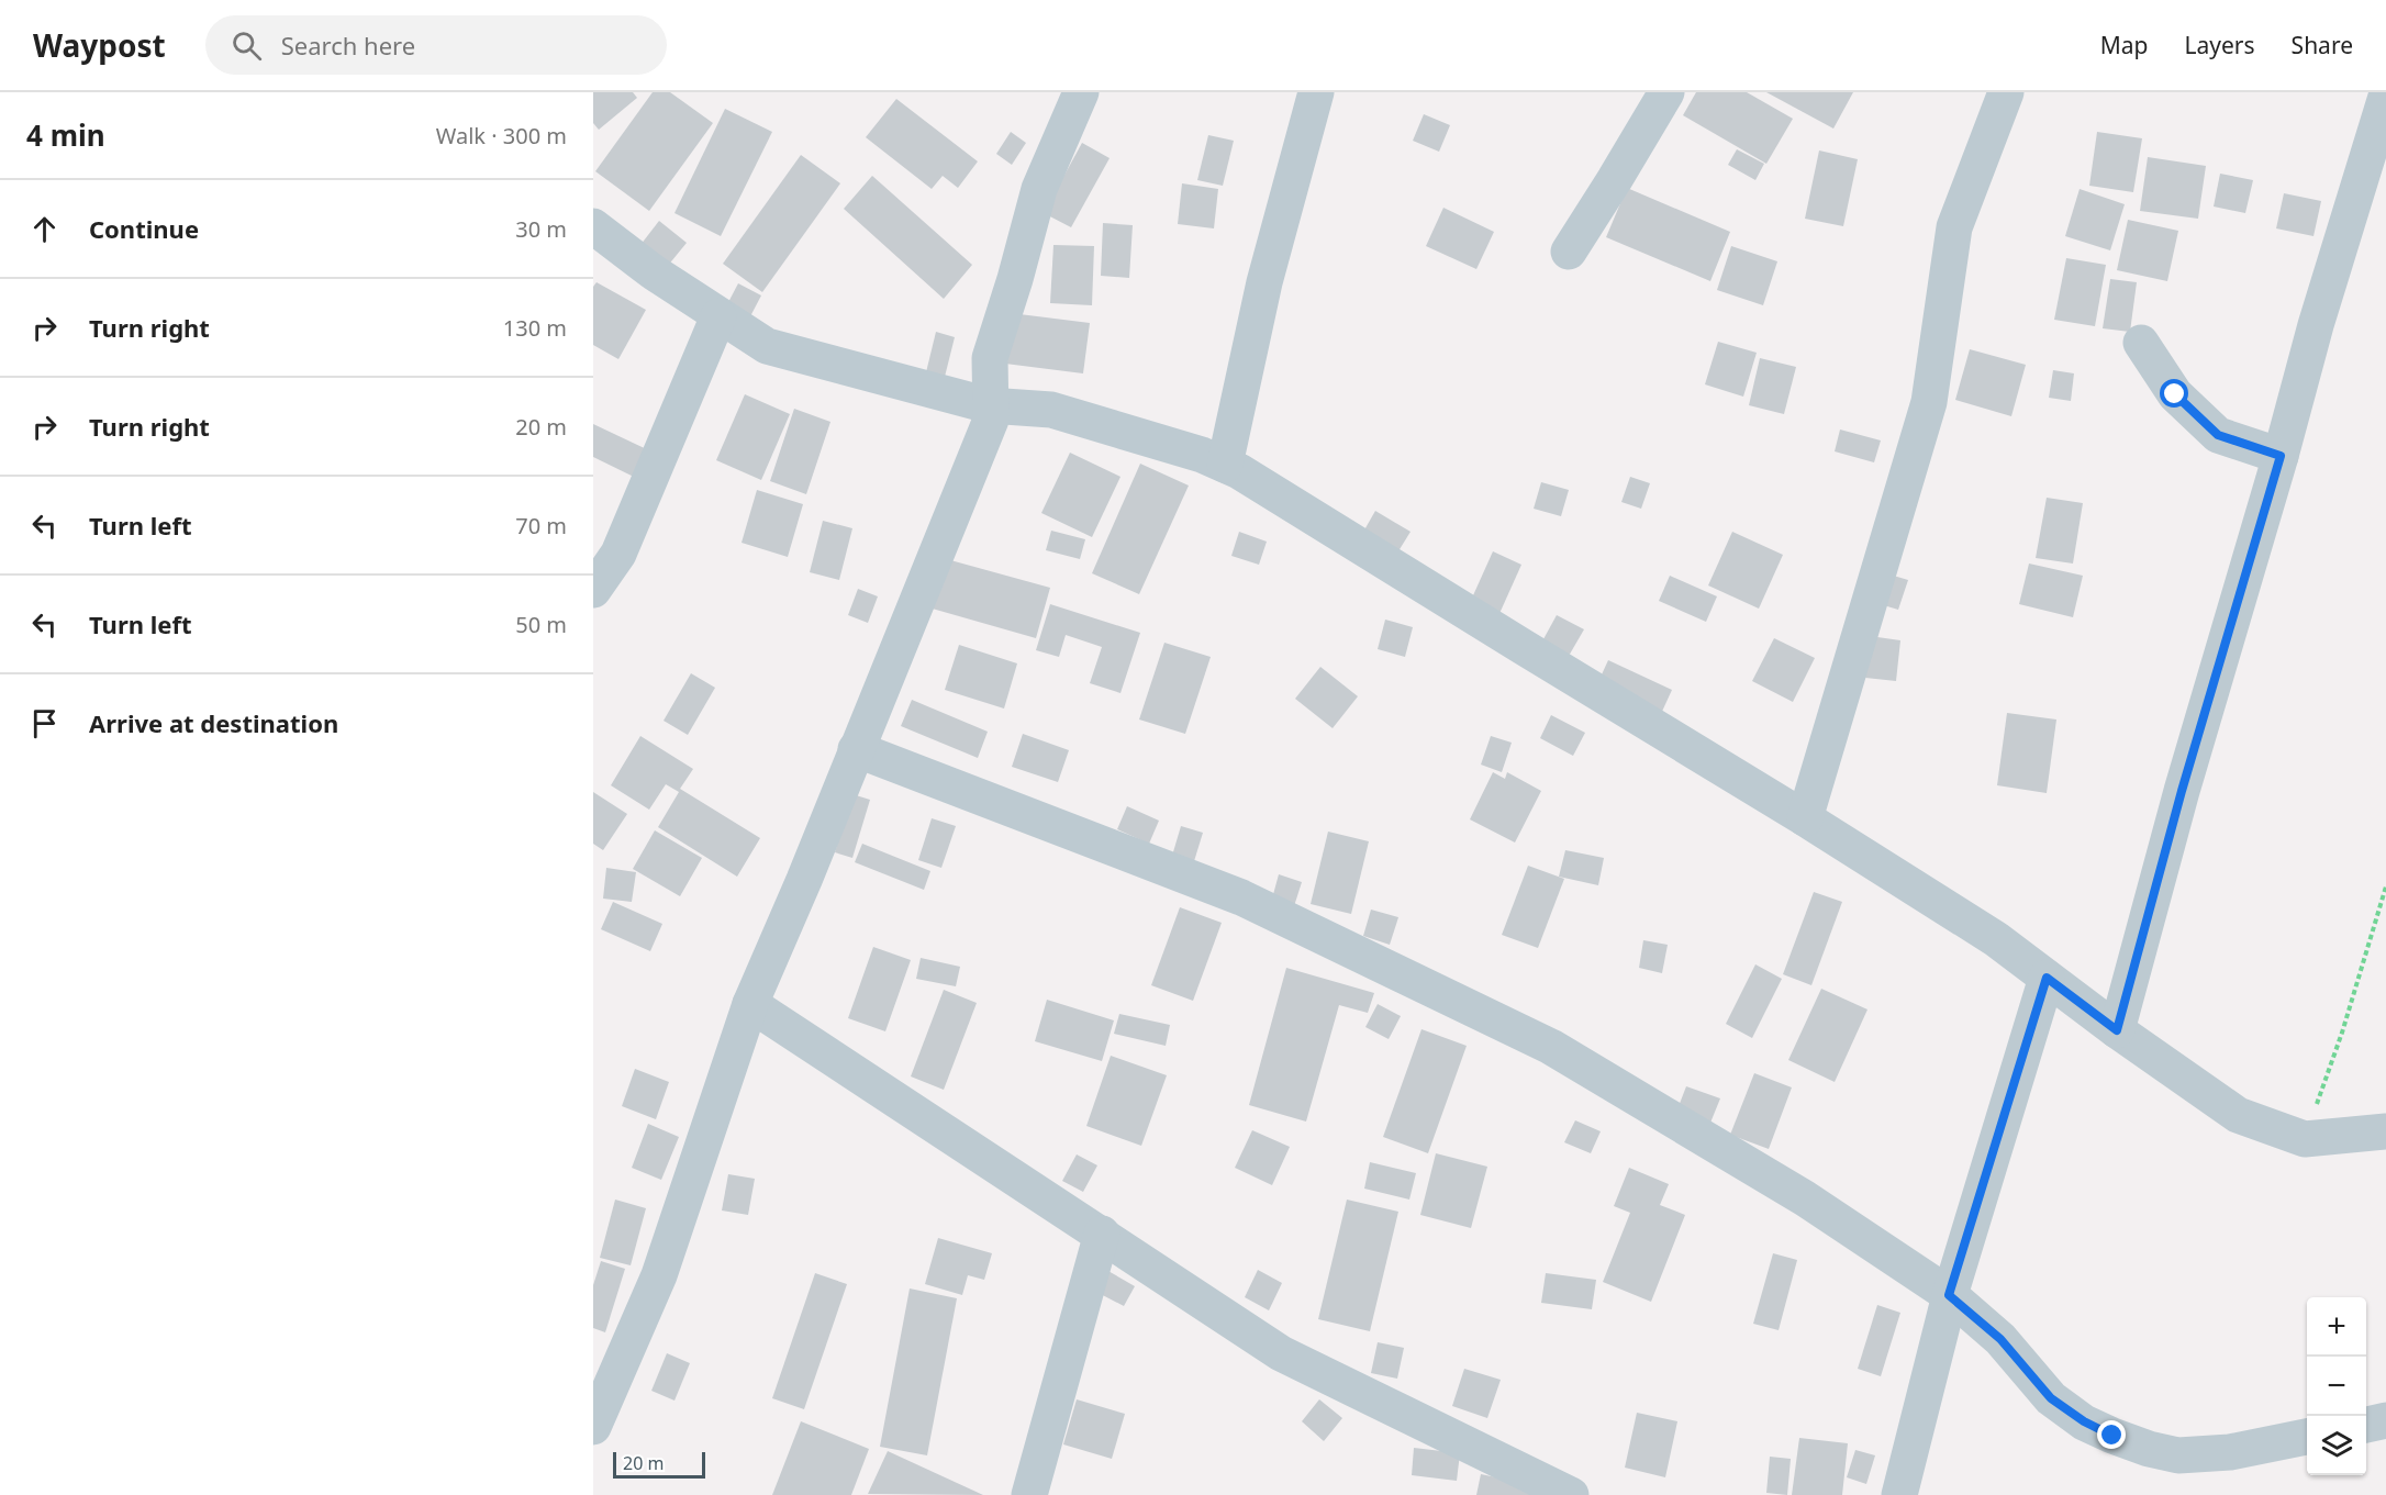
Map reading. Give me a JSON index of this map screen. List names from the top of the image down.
{
  "scale_bar": "20 m",
  "page": {
    "header": "Waypost",
    "search": "Search here",
    "nav": ["Map", "Layers", "Share"],
    "heading": ["4 min", "Walk · 300 m"],
    "list": [
      ["Continue", "30 m"],
      ["Turn right", "130 m"],
      ["Turn right", "20 m"],
      ["Turn left", "70 m"],
      ["Turn left", "50 m"],
      "Arrive at destination"
    ],
    "map_buttons": ["+", "−"],
    "scale": "20 m"
  }
}
